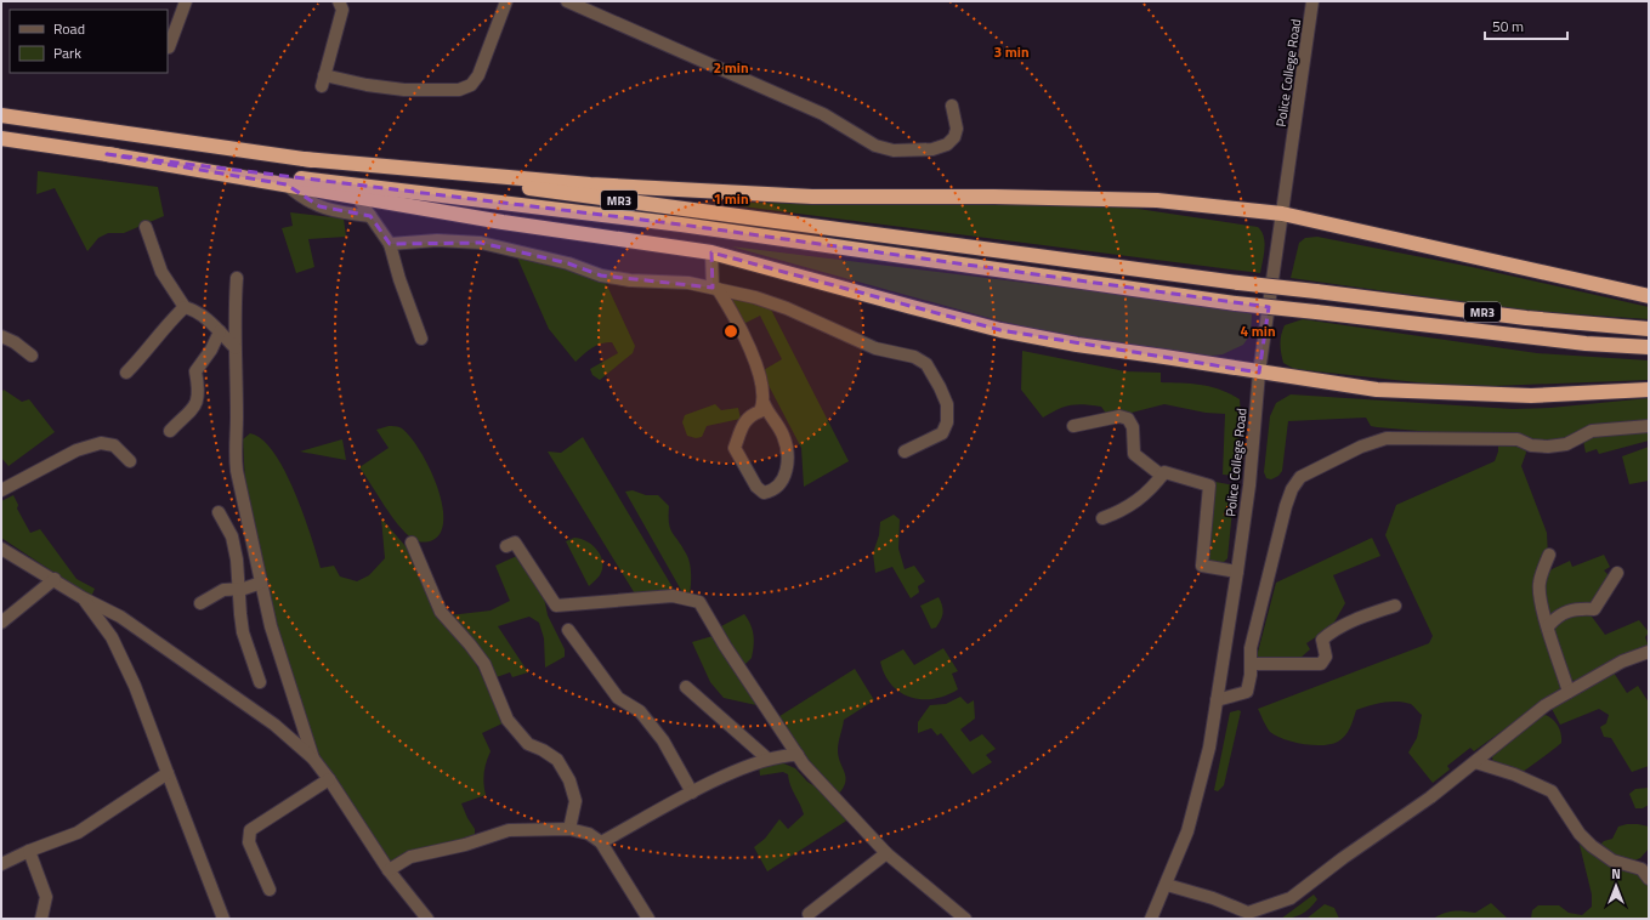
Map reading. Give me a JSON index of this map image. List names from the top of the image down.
{
  "streets": {
    "highway": ["MR3"],
    "street": ["Police College Road"]
  },
  "legend": ["Road", "Park"],
  "scale_bar": "50 m",
  "north": "top",
  "rings": [
    "3 min",
    "2 min",
    "1 min",
    "4 min"
  ]
}
